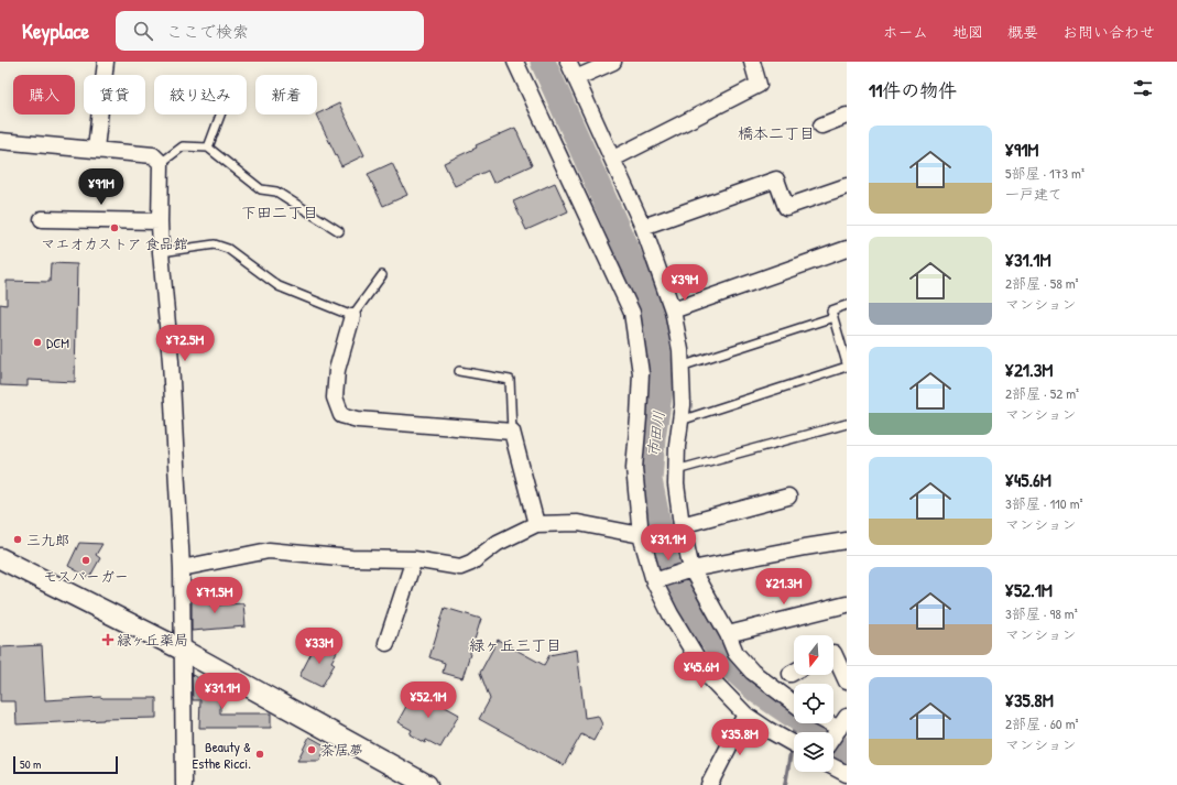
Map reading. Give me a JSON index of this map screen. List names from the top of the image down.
{
  "districts": ["橋本二丁目", "下田二丁目", "緑ヶ丘三丁目"],
  "water": ["市田川"],
  "places": {
    "other": [
      "マエオカストア 食品館",
      "DCM",
      "三九郎",
      "モスバーガー",
      "茶居夢",
      "Beauty & Esthe Ricci."
    ],
    "health": ["緑ヶ丘薬局"]
  },
  "scale_bar": "50 m",
  "north": "bottom",
  "page": {
    "header": "Keyplace",
    "search": "ここで検索",
    "nav": [
      "ホーム",
      "地図",
      "概要",
      "お問い合わせ"
    ],
    "heading": "11件の物件",
    "chip": [
      "購入",
      "賃貸",
      "絞り込み",
      "新着"
    ],
    "list": [
      {
        "name": "¥91M",
        "note": "5部屋 · 173 m² · 一戸建て"
      },
      {
        "name": "¥31.1M",
        "note": "2部屋 · 58 m² · マンション"
      },
      {
        "name": "¥21.3M",
        "note": "2部屋 · 52 m² · マンション"
      },
      {
        "name": "¥45.6M",
        "note": "3部屋 · 110 m² · マンション"
      },
      {
        "name": "¥52.1M",
        "note": "3部屋 · 98 m² · マンション"
      },
      {
        "name": "¥35.8M",
        "note": "2部屋 · 60 m² · マンション"
      }
    ],
    "price": [
      "¥91M",
      "¥39M",
      "¥72.5M",
      "¥31.1M",
      "¥21.3M",
      "¥71.5M",
      "¥33M",
      "¥45.6M",
      "¥31.1M",
      "¥52.1M",
      "¥35.8M"
    ],
    "scale": "50 m"
  }
}
